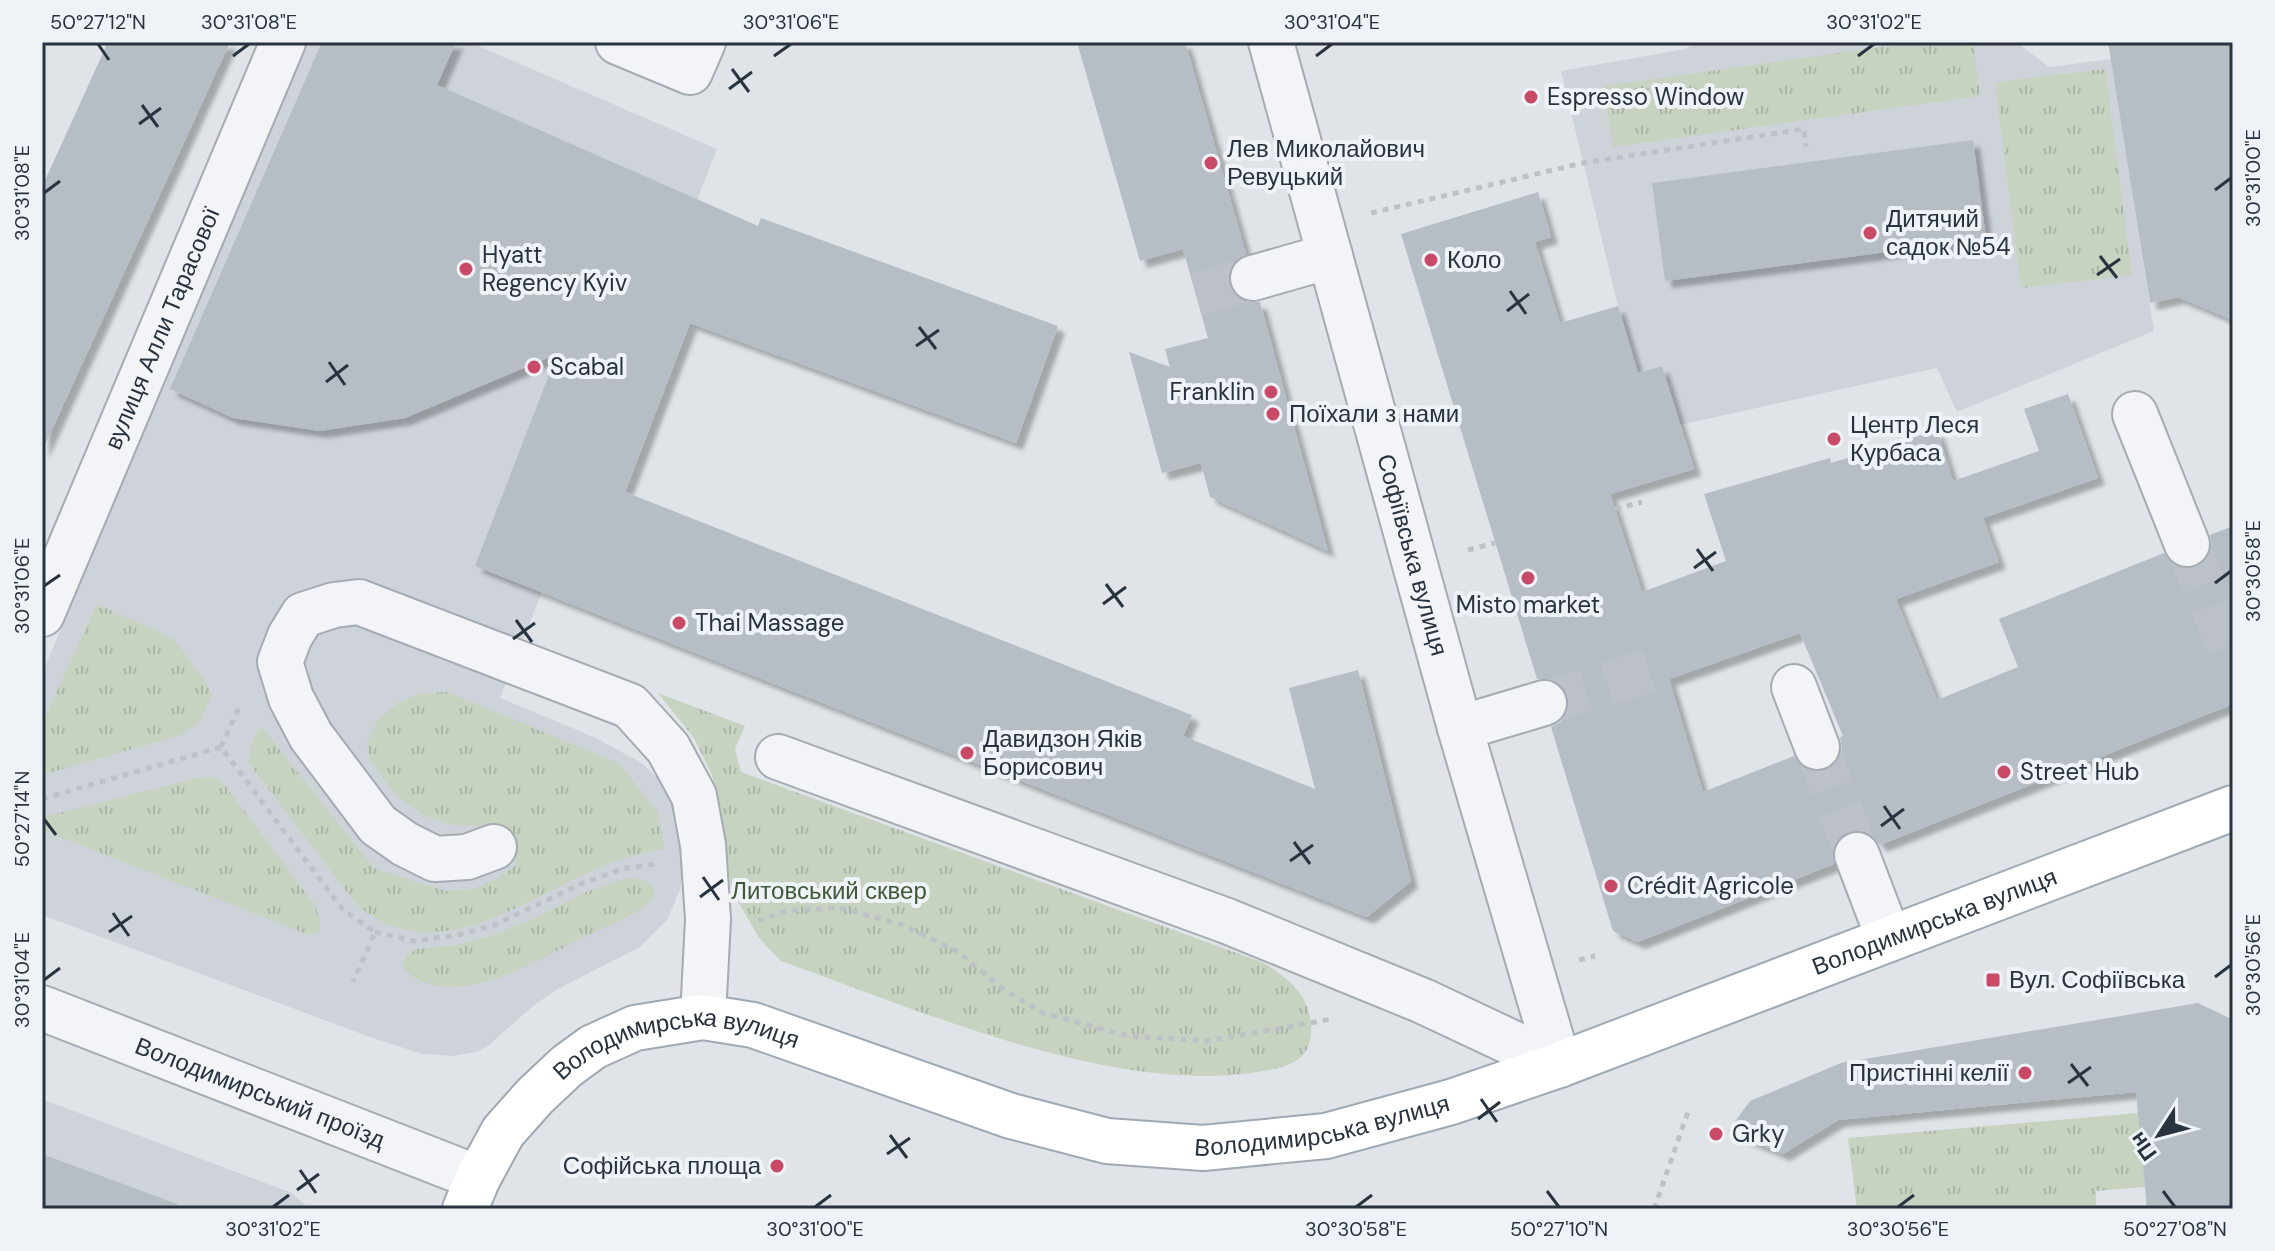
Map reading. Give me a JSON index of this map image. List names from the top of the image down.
{
  "streets": {
    "main road": ["Володимирська вулиця"],
    "street": ["вулиця Алли Тарасової", "Софіївська вулиця", "Володимирський проїзд"]
  },
  "crossings": [
    ["Софіївська вулиця", "Володимирська вулиця"],
    ["Володимирська вулиця", "Володимирський проїзд"]
  ],
  "parks": ["Литовський сквер"],
  "places": {
    "other": [
      "Espresso Window",
      "Лев Миколайович Ревуцький",
      "Дитячий садок №54",
      "Коло",
      "Hyatt Regency Kyiv",
      "Scabal",
      "Franklin",
      "Поїхали з нами",
      "Центр Леся Курбаса",
      "Misto market",
      "Thai Massage",
      "Давидзон Яків Борисович",
      "Street Hub",
      "Crédit Agricole",
      "Пристінні келії",
      "Grky",
      "Софійська площа"
    ],
    "transit": ["Вул. Софіївська"]
  },
  "north": "bottom left",
  "coordinates": [
    "50°27'12\"N",
    "30°31'08\"E",
    "30°31'06\"E",
    "30°31'04\"E",
    "30°31'02\"E",
    "30°31'00\"E",
    "30°30'58\"E",
    "50°27'14\"N",
    "30°30'56\"E",
    "50°27'10\"N",
    "50°27'08\"N"
  ]
}
